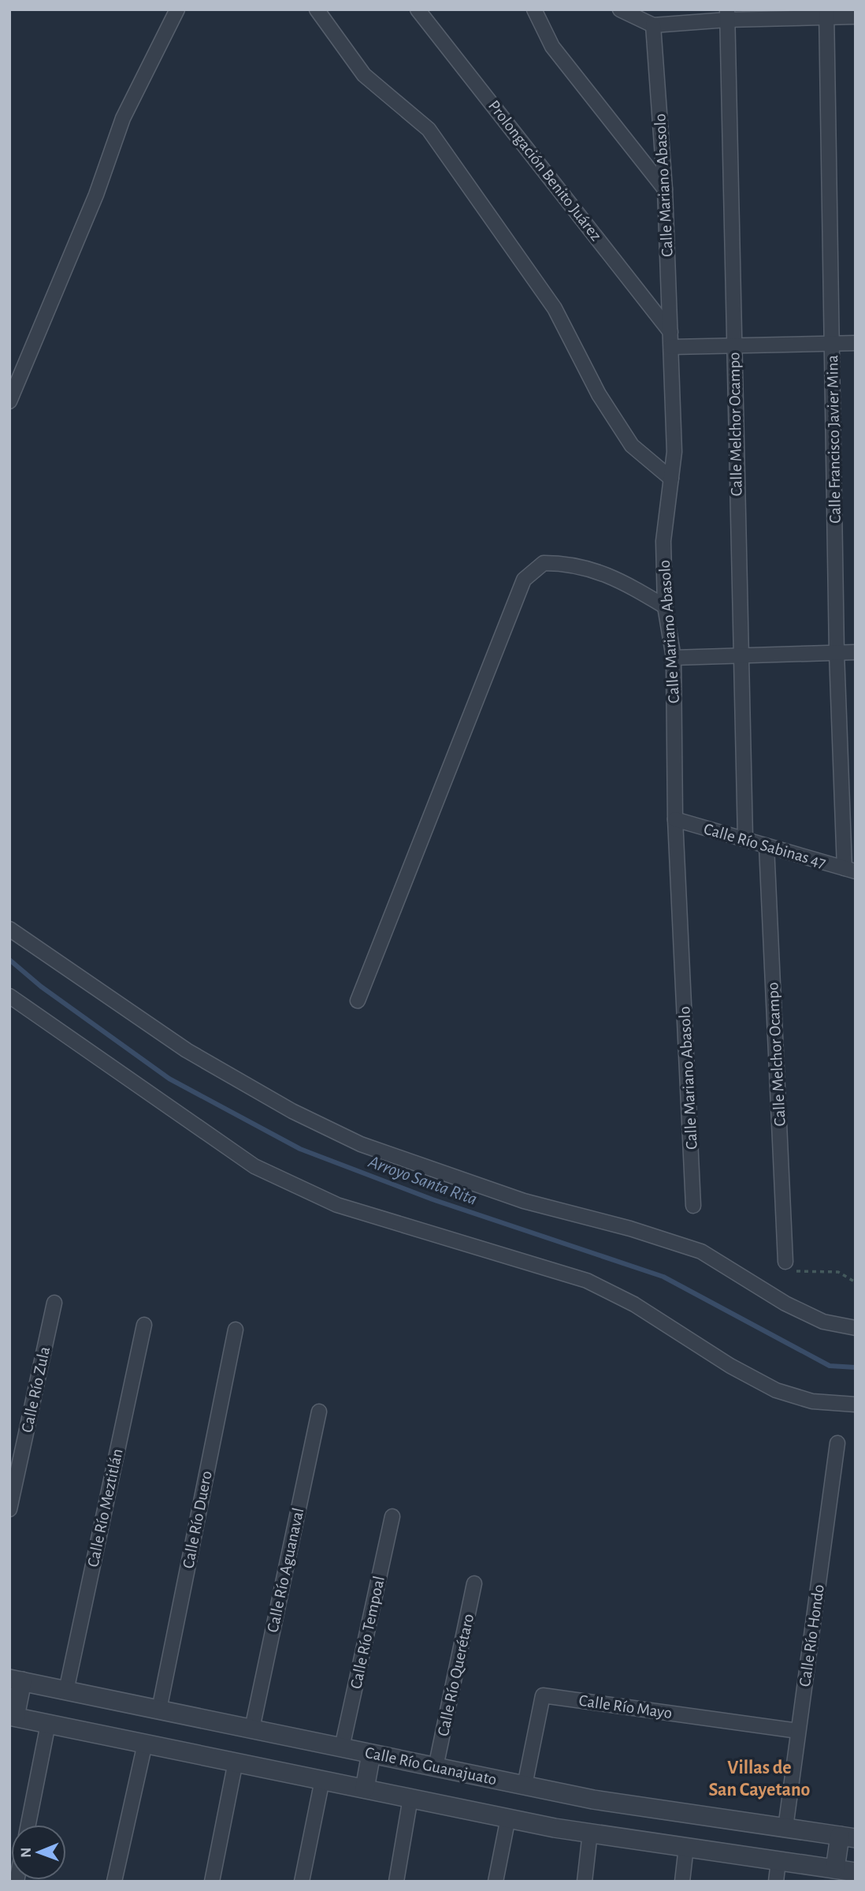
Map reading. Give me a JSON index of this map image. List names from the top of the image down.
{
  "streets": {
    "street": [
      "Prolongación Benito Juárez",
      "Calle Mariano Abasolo",
      "Calle Melchor Ocampo",
      "Calle Francisco Javier Mina",
      "Calle Río Sabinas 47",
      "Calle Río Zula",
      "Calle Río Meztitlán",
      "Calle Río Duero",
      "Calle Río Aguanaval",
      "Calle Río Tempoal",
      "Calle Río Hondo",
      "Calle Río Querétaro",
      "Calle Río Mayo",
      "Calle Río Guanajuato"
    ]
  },
  "crossings": [
    ["Prolongación Benito Juárez", "Calle Mariano Abasolo"],
    ["Calle Mariano Abasolo", "Calle Río Sabinas 47"],
    ["Calle Melchor Ocampo", "Calle Río Sabinas 47"],
    ["Calle Francisco Javier Mina", "Calle Río Sabinas 47"],
    ["Calle Río Meztitlán", "Calle Río Guanajuato"],
    ["Calle Río Duero", "Calle Río Guanajuato"],
    ["Calle Río Aguanaval", "Calle Río Guanajuato"],
    ["Calle Río Tempoal", "Calle Río Guanajuato"],
    ["Calle Río Hondo", "Calle Río Mayo"],
    ["Calle Río Hondo", "Calle Río Guanajuato"],
    ["Calle Río Querétaro", "Calle Río Guanajuato"],
    ["Calle Río Mayo", "Calle Río Guanajuato"]
  ],
  "districts": ["Villas de San Cayetano"],
  "water": ["Arroyo Santa Rita"],
  "north": "left"
}
